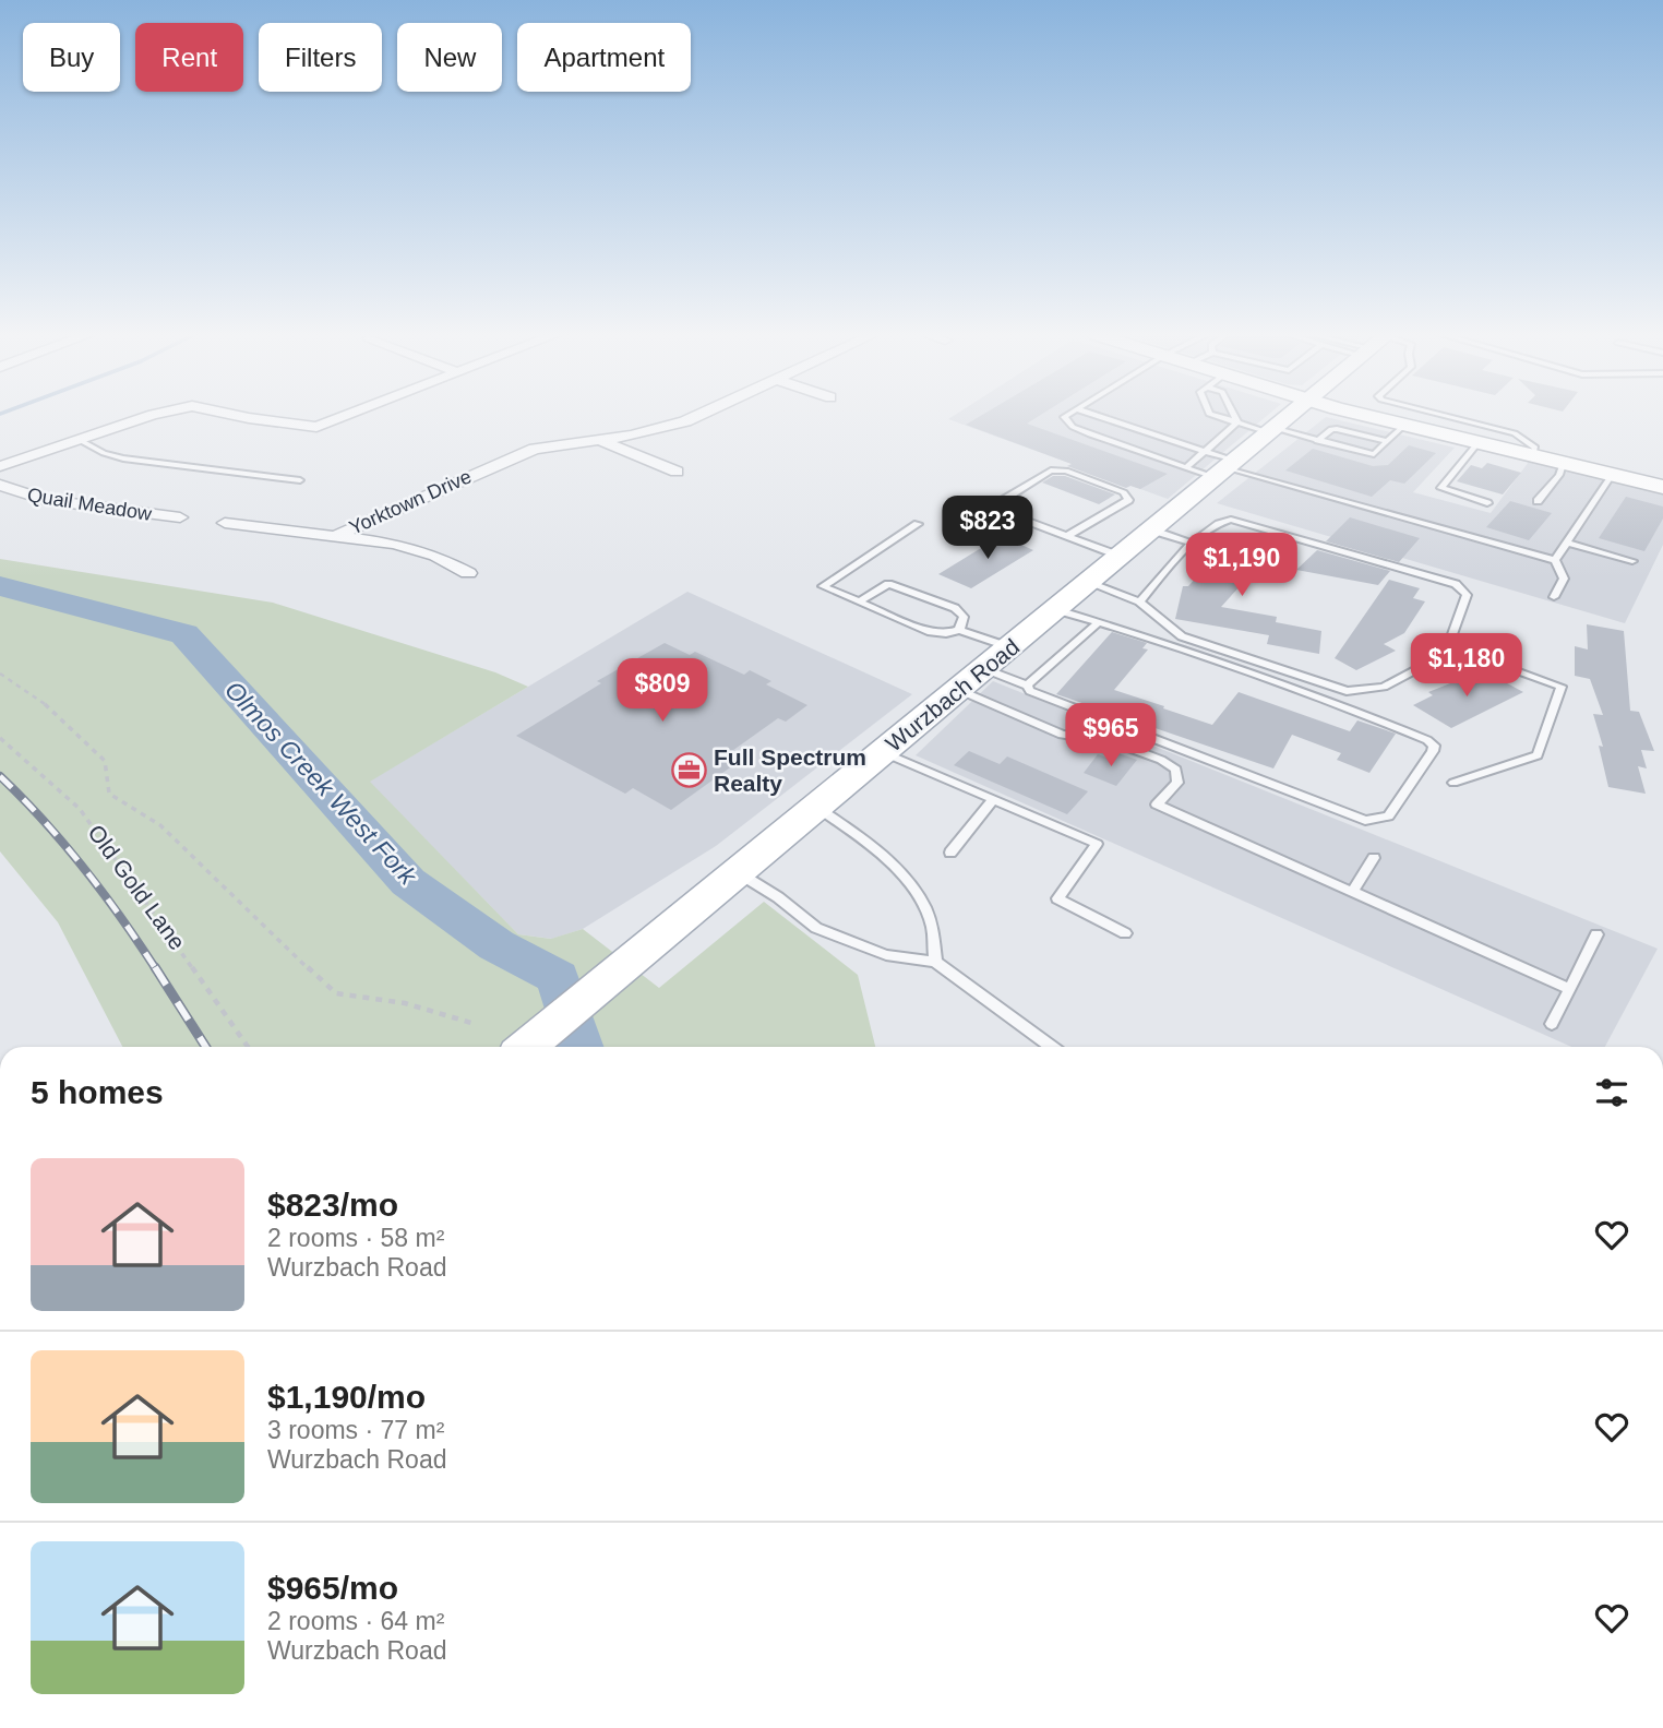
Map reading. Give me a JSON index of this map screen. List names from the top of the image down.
{
  "streets": {
    "main road": ["Wurzbach Road"],
    "street": ["Yorktown Drive", "Quail Meadow"],
    "path": ["Old Gold Lane"]
  },
  "water": ["Olmos Creek West Fork"],
  "places": {
    "office": ["Full Spectrum Realty"]
  },
  "page": {
    "chip": [
      "Buy",
      "Rent",
      "Filters",
      "New",
      "Apartment"
    ],
    "price": [
      "$823",
      "$1,190",
      "$1,180",
      "$809",
      "$965"
    ],
    "heading": "5 homes",
    "list": [
      {
        "name": "$823/mo",
        "note": "2 rooms · 58 m² · Wurzbach Road"
      },
      {
        "name": "$1,190/mo",
        "note": "3 rooms · 77 m² · Wurzbach Road"
      },
      {
        "name": "$965/mo",
        "note": "2 rooms · 64 m² · Wurzbach Road"
      }
    ]
  }
}
